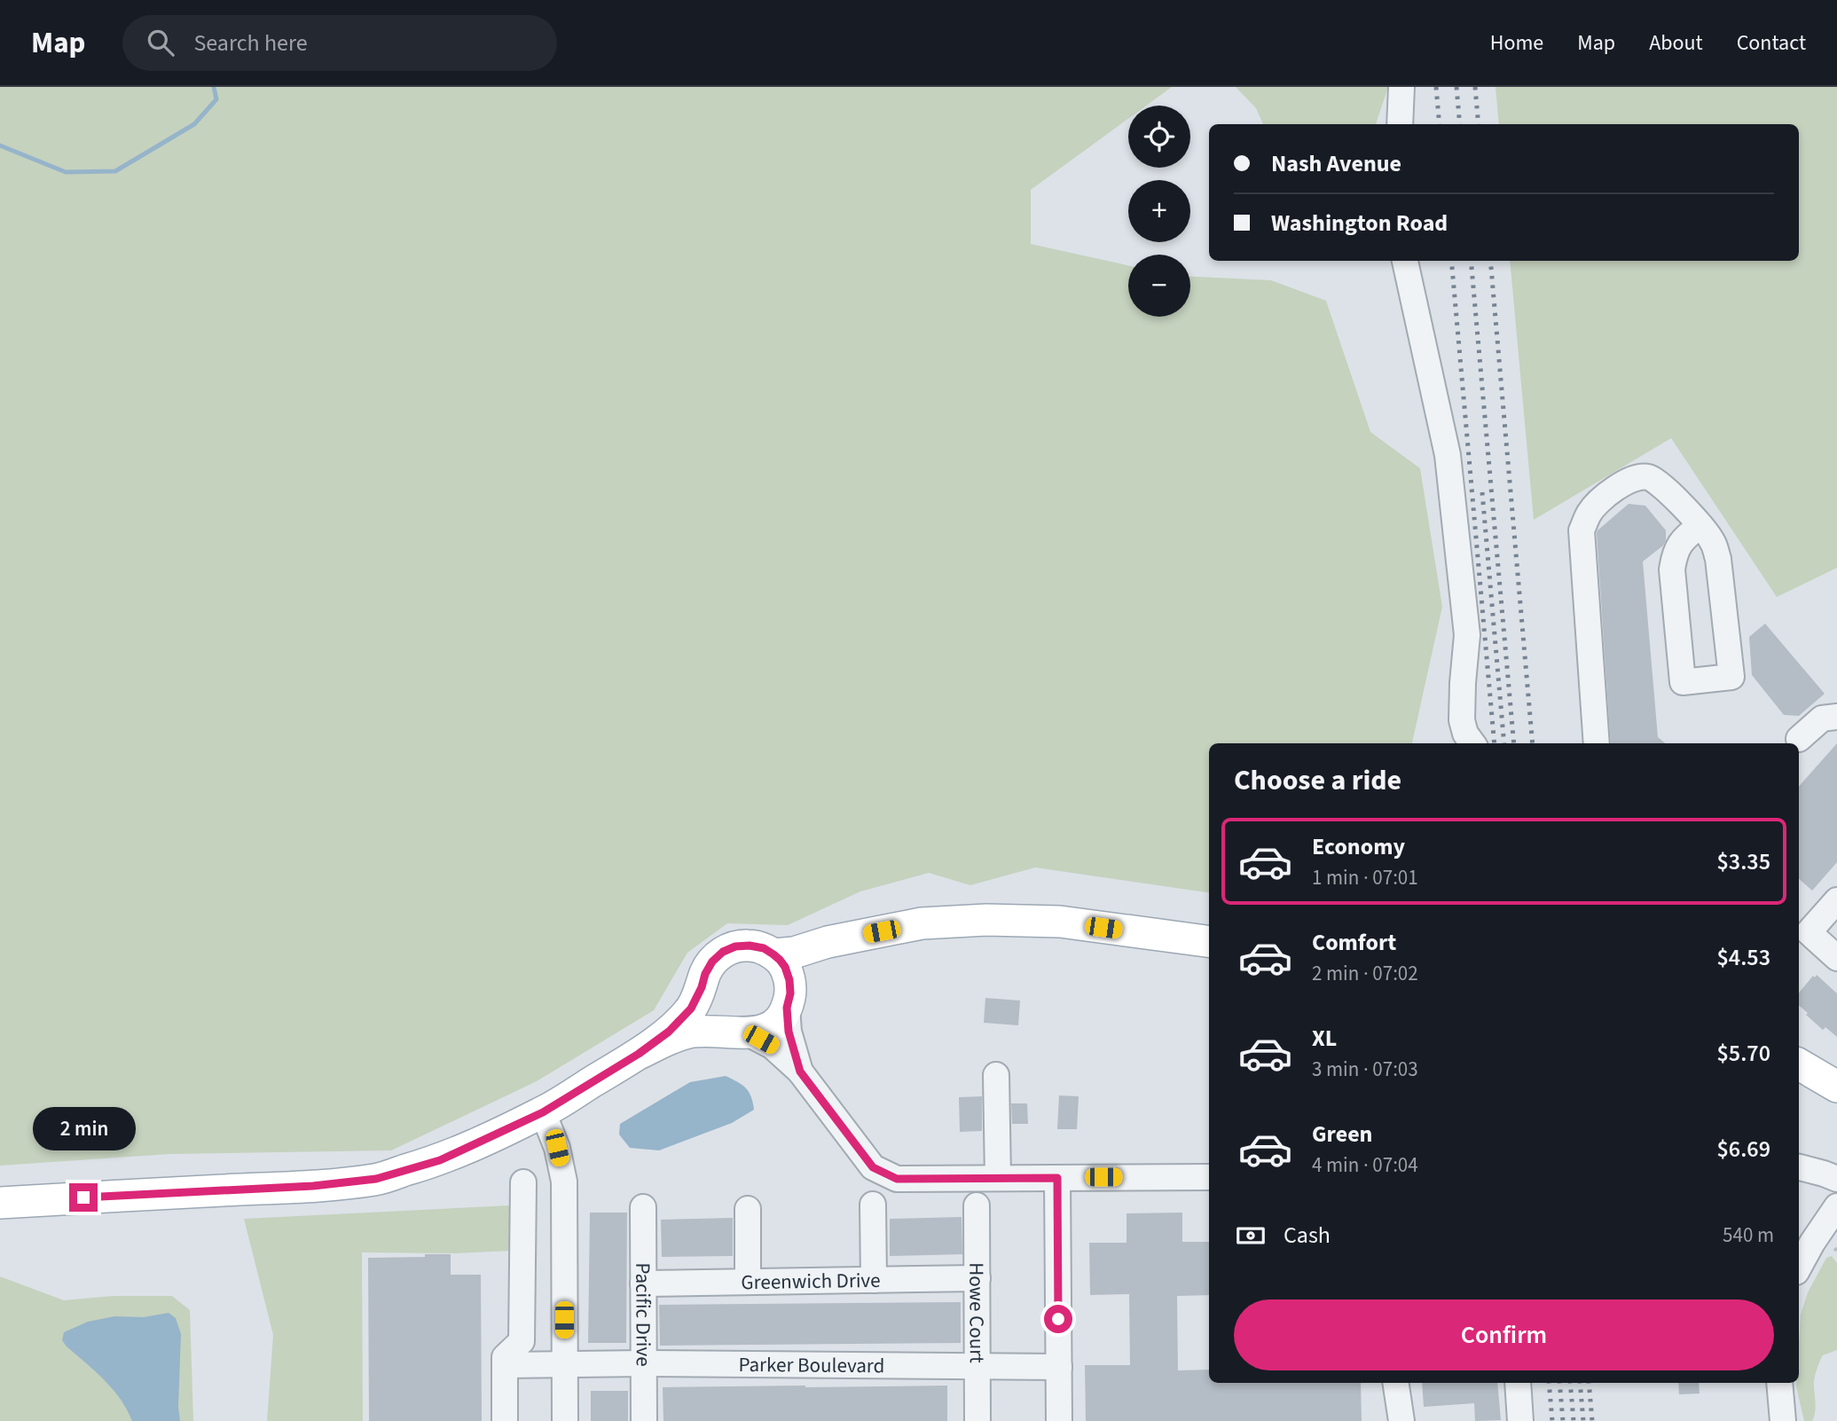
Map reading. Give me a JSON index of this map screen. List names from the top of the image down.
{
  "streets": {
    "street": [
      "Greenwich Drive",
      "Pacific Drive",
      "Howe Court",
      "Parker Boulevard"
    ]
  },
  "crossings": [
    ["Greenwich Drive", "Pacific Drive"],
    ["Greenwich Drive", "Howe Court"],
    ["Pacific Drive", "Parker Boulevard"],
    ["Howe Court", "Parker Boulevard"]
  ],
  "page": {
    "header": "Map",
    "search": "Search here",
    "nav": [
      "Home",
      "Map",
      "About",
      "Contact"
    ],
    "map_buttons": ["+", "−"],
    "banner": ["Nash Avenue", "Washington Road"],
    "heading": "Choose a ride",
    "list": [
      {
        "name": "Economy",
        "note": "1 min · 07:01",
        "value": "$3.35"
      },
      {
        "name": "Comfort",
        "note": "2 min · 07:02",
        "value": "$4.53"
      },
      {
        "name": "XL",
        "note": "3 min · 07:03",
        "value": "$5.70"
      },
      {
        "name": "Green",
        "note": "4 min · 07:04",
        "value": "$6.69"
      }
    ],
    "bubble": "2 min",
    "pay": ["Cash", "540 m"],
    "buttons": "Confirm"
  }
}
